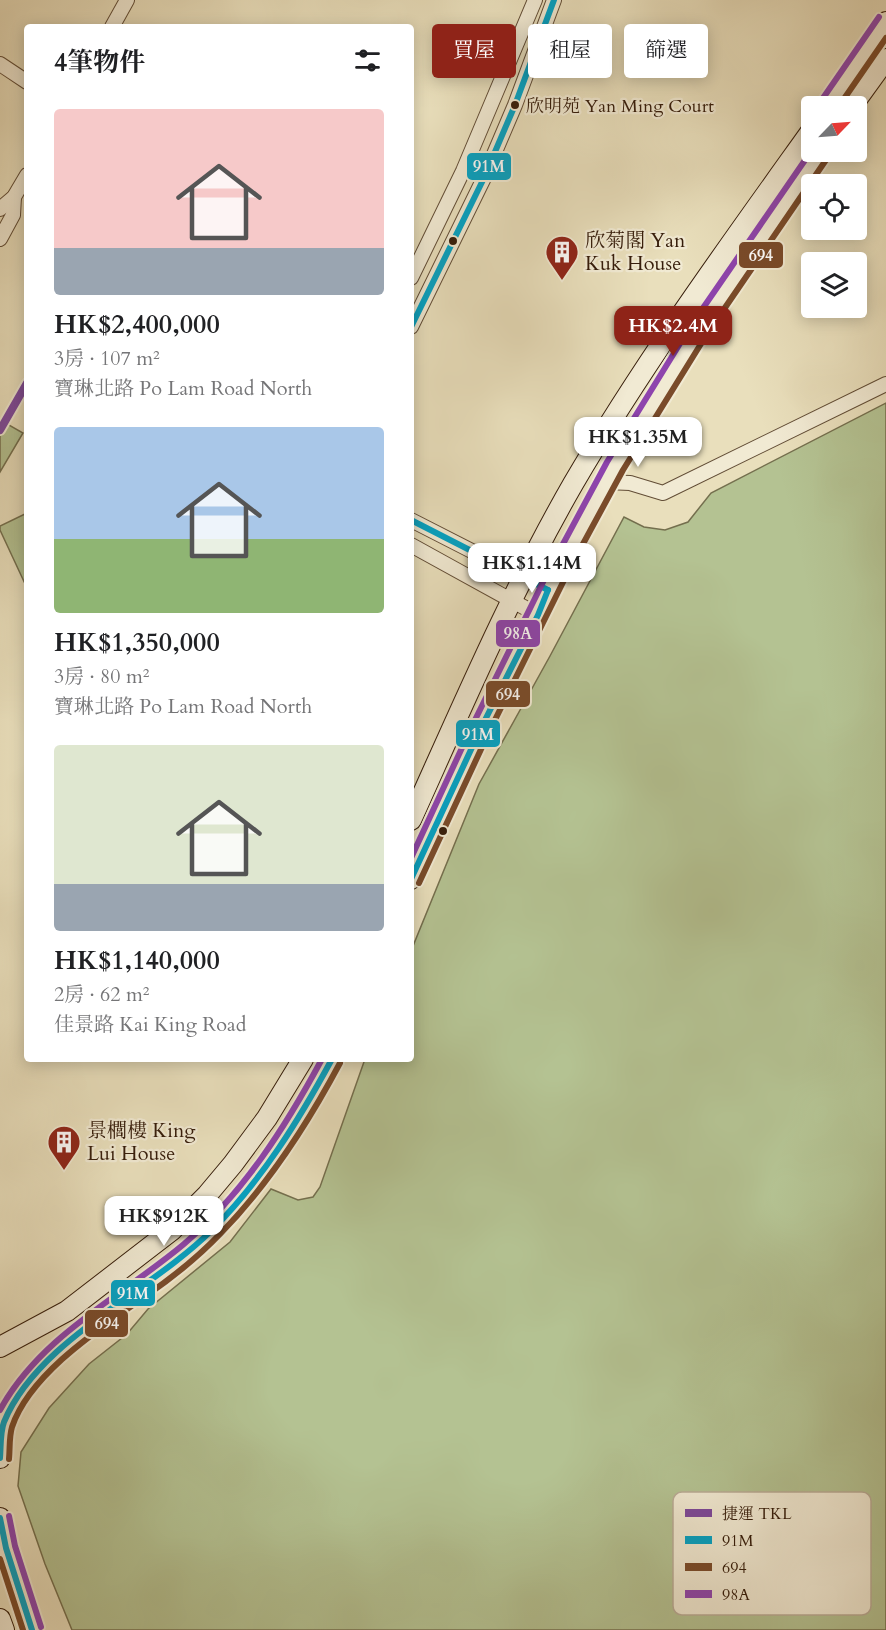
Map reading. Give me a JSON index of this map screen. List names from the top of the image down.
{
  "places": {
    "other": ["欣明苑 Yan Ming Court"],
    "building": ["欣菊閣 Yan Kuk House", "景櫚樓 King Lui House"]
  },
  "lines": [
    "transit line 91M",
    "transit line 98A",
    "transit line 694",
    "metro line TKL"
  ],
  "legend": [
    "捷運 TKL",
    "91M",
    "694",
    "98A"
  ],
  "north": "top right",
  "page": {
    "chip": ["買屋", "租屋", "篩選"],
    "heading": "4筆物件",
    "list": [
      {
        "name": "HK$2,400,000",
        "note": "3房 · 107 m² · 寶琳北路 Po Lam Road North"
      },
      {
        "name": "HK$1,350,000",
        "note": "3房 · 80 m² · 寶琳北路 Po Lam Road North"
      },
      {
        "name": "HK$1,140,000",
        "note": "2房 · 62 m² · 佳景路 Kai King Road"
      }
    ],
    "price": [
      "HK$2.4M",
      "HK$1.35M",
      "HK$1.14M",
      "HK$912K"
    ]
  }
}
